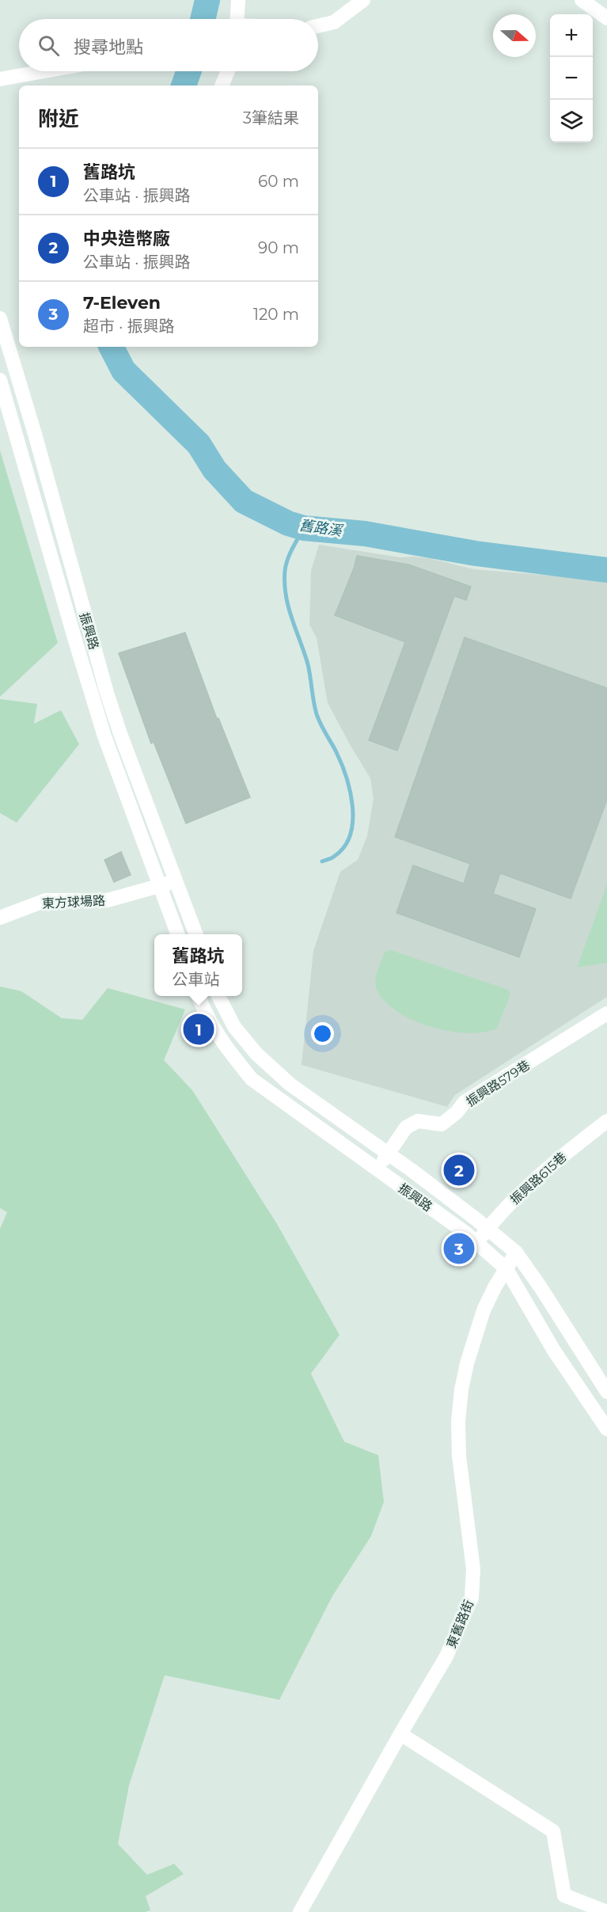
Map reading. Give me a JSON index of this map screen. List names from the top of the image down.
{
  "streets": {
    "street": [
      "振興路",
      "東方球場路",
      "振興路579巷",
      "振興路615巷",
      "東舊路街"
    ]
  },
  "crossings": [
    ["振興路", "東方球場路"],
    ["振興路", "振興路579巷"],
    ["振興路", "振興路615巷"],
    ["振興路", "東舊路街"]
  ],
  "water": ["舊路溪"],
  "north": "right",
  "page": {
    "map_buttons": ["+", "−"],
    "search": "搜尋地點",
    "heading": ["附近", "3筆結果"],
    "list": [
      {
        "mark": "1",
        "name": "舊路坑",
        "note": "公車站 · 振興路",
        "value": "60 m"
      },
      {
        "mark": "2",
        "name": "中央造幣廠",
        "note": "公車站 · 振興路",
        "value": "90 m"
      },
      {
        "mark": "3",
        "name": "7-Eleven",
        "note": "超市 · 振興路",
        "value": "120 m"
      }
    ],
    "popup": ["舊路坑", "公車站"],
    "pins": ["1", "2", "3"]
  }
}
